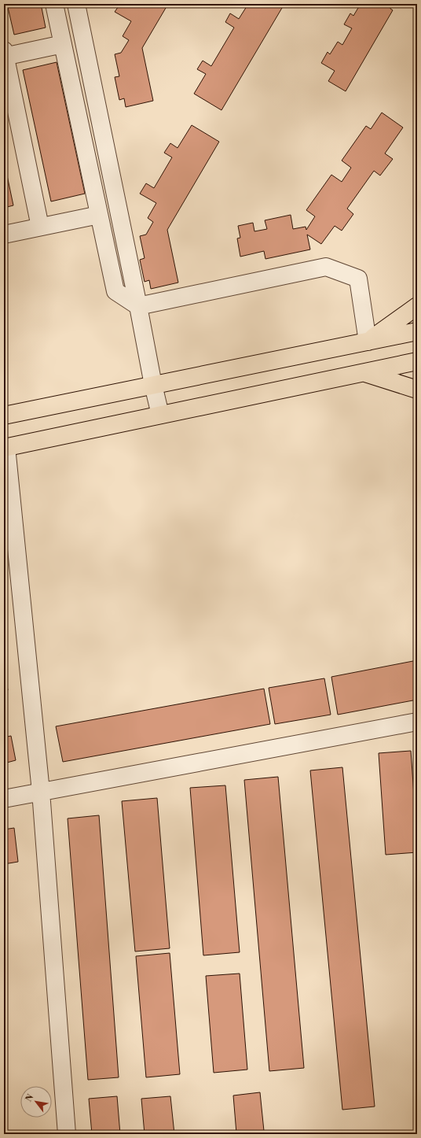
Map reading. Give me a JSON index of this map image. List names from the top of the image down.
{
  "north": "top left"
}
